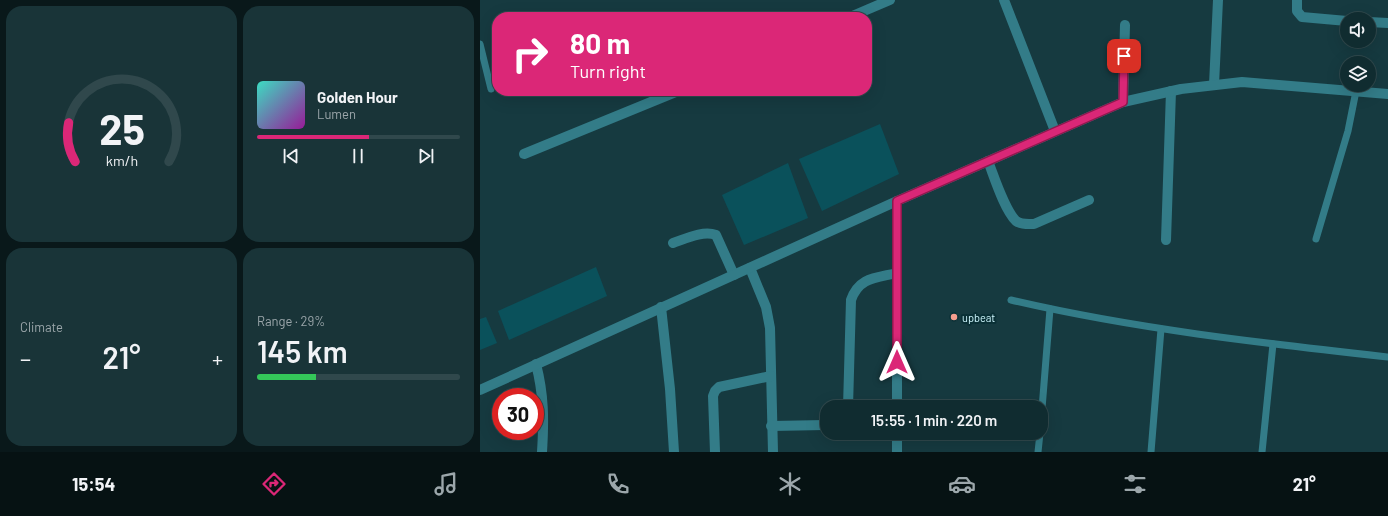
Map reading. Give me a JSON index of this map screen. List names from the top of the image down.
{
  "places": ["upbeat"],
  "page": {
    "turn": ["80 m", "Turn right"],
    "song": ["Golden Hour", "Lumen"],
    "tile": [
      "Climate",
      ["Range · 29%", "145 km"]
    ],
    "heat": ["−", "21°", "+"],
    "limit": "30",
    "trip": "15:55 · 1 min · 220 m",
    "tabs": ["15:54", "21°"],
    "gauge": ["25", "km/h"]
  }
}
